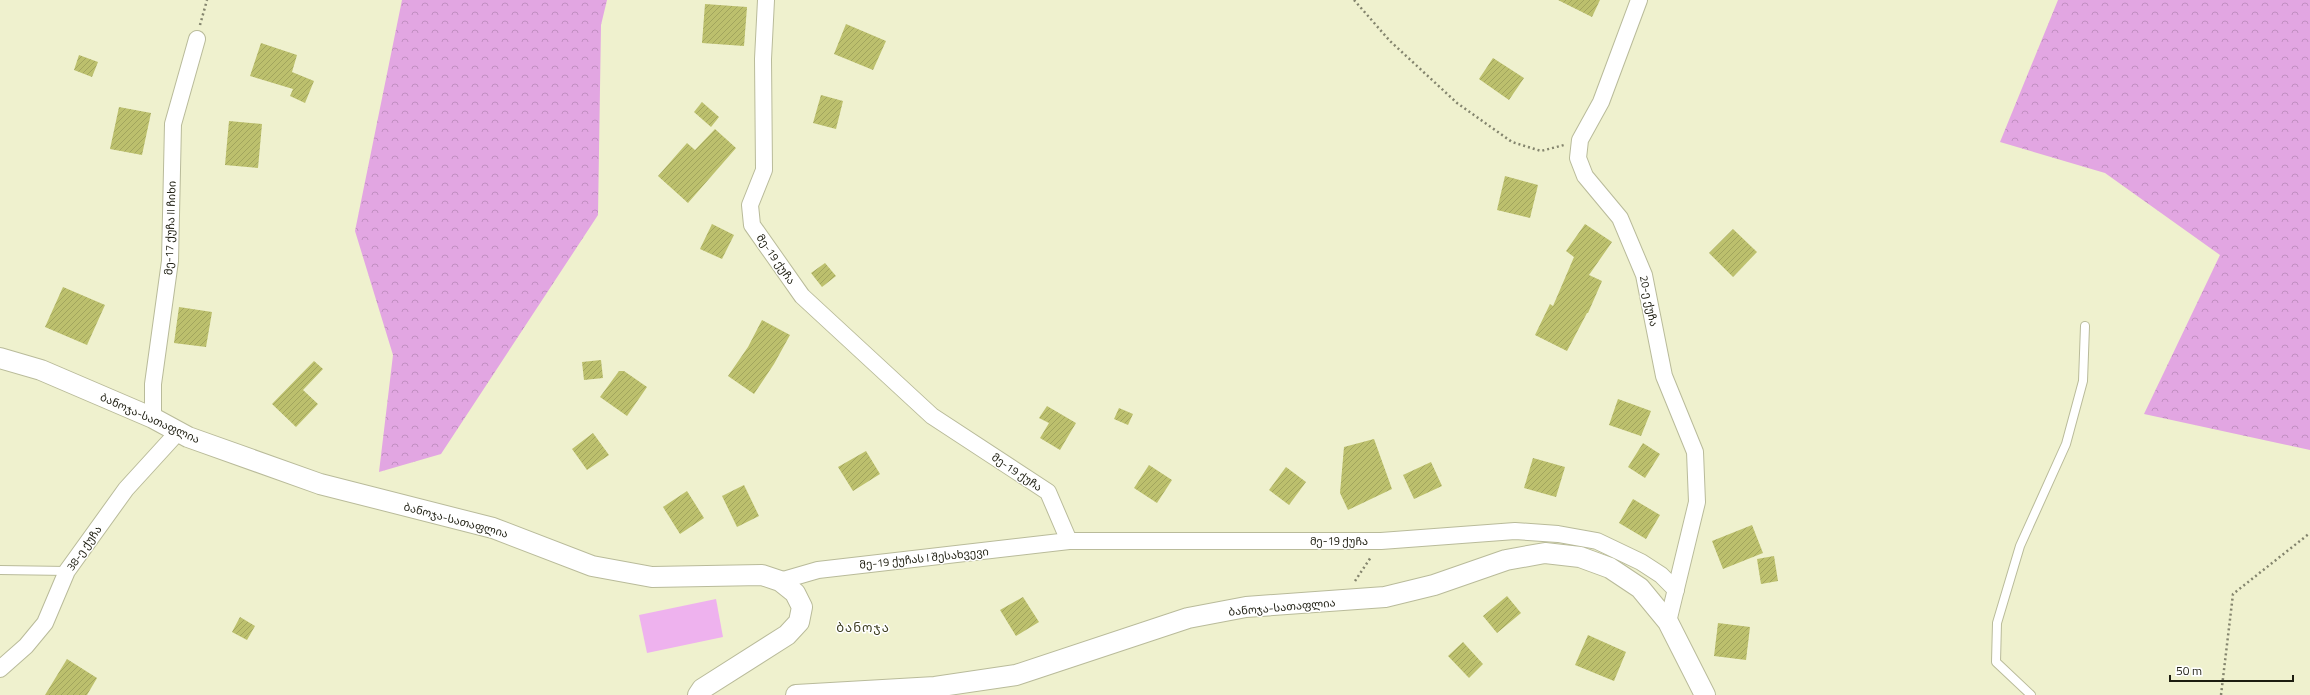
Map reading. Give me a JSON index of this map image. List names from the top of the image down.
{
  "streets": {
    "street": [
      "მე-17 ქუჩა II ჩიხი",
      "მე-19 ქუჩა",
      "20-ე ქუჩა",
      "ბანოჯა-სათაფლია",
      "38-ე ქუჩა",
      "მე-19 ქუჩას I შესახვევი"
    ]
  },
  "crossings": [
    ["მე-17 ქუჩა II ჩიხი", "ბანოჯა-სათაფლია"],
    ["მე-19 ქუჩა", "20-ე ქუჩა"],
    ["მე-19 ქუჩა", "მე-19 ქუჩას I შესახვევი"],
    ["20-ე ქუჩა", "ბანოჯა-სათაფლია"],
    ["ბანოჯა-სათაფლია", "38-ე ქუჩა"],
    ["ბანოჯა-სათაფლია", "მე-19 ქუჩას I შესახვევი"]
  ],
  "districts": ["ბანოჯა"],
  "scale_bar": "50 m"
}
